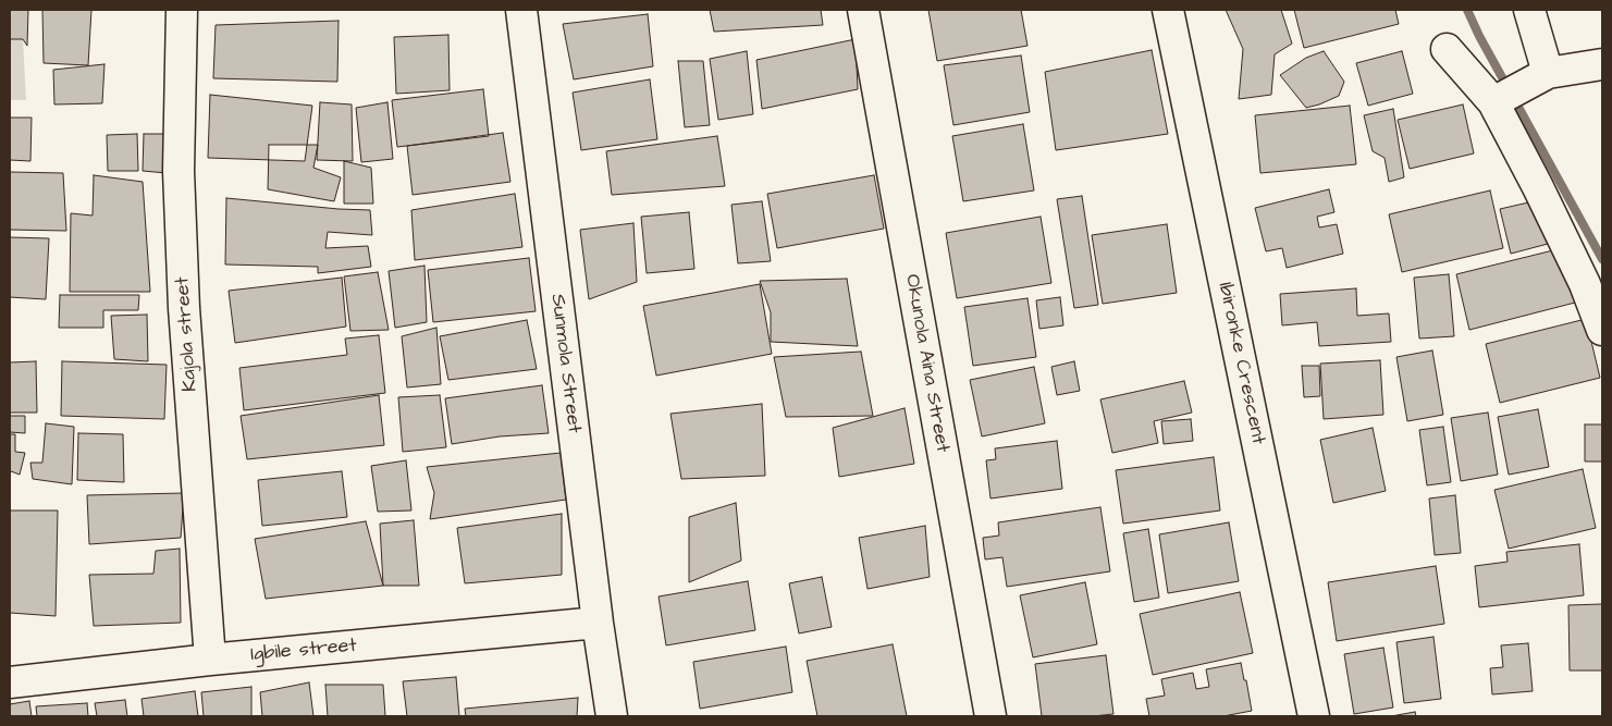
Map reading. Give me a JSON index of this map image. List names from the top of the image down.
{
  "streets": {
    "street": [
      "Kajola street",
      "Sunmola Street",
      "Okunola Aina Street",
      "Ibironke Crescent",
      "Igbile street"
    ]
  },
  "crossings": [
    ["Kajola street", "Igbile street"],
    ["Sunmola Street", "Igbile street"]
  ]
}
